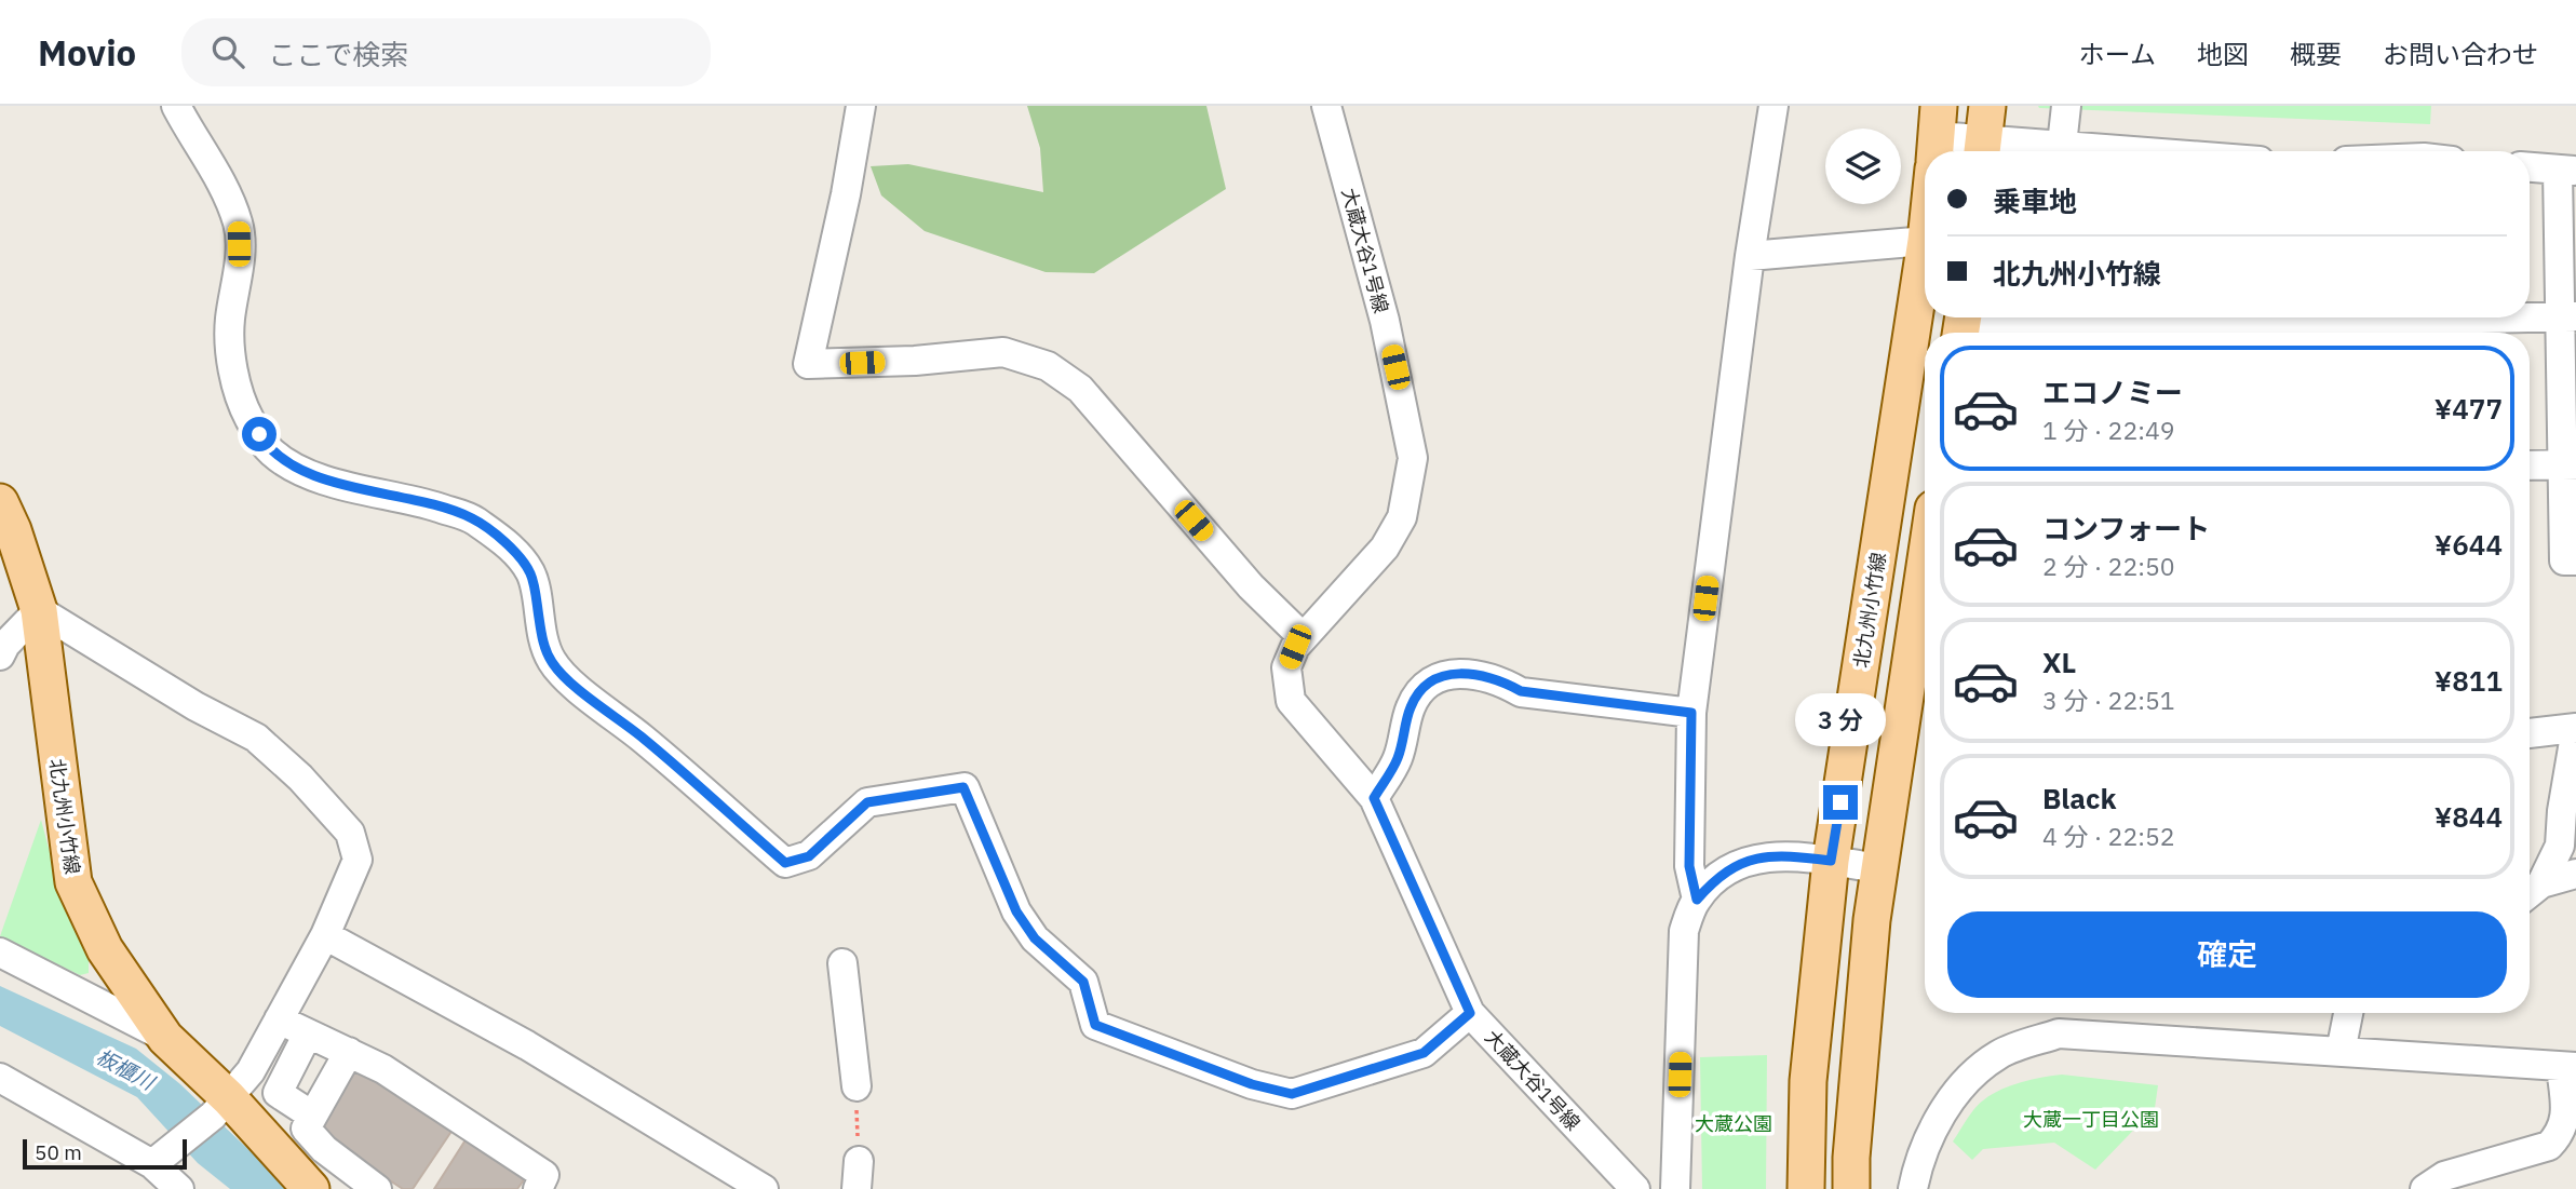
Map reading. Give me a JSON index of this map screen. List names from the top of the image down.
{
  "streets": {
    "main road": ["北九州小竹線"],
    "street": ["大蔵大谷1号線"]
  },
  "water": ["板櫃川"],
  "parks": ["大蔵一丁目公園", "大蔵公園"],
  "scale_bar": "50 m",
  "page": {
    "header": "Movio",
    "search": "ここで検索",
    "nav": [
      "ホーム",
      "地図",
      "概要",
      "お問い合わせ"
    ],
    "banner": ["乗車地", "北九州小竹線"],
    "list": [
      {
        "name": "エコノミー",
        "note": "1 分 · 22:49",
        "value": "¥477"
      },
      {
        "name": "コンフォート",
        "note": "2 分 · 22:50",
        "value": "¥644"
      },
      {
        "name": "XL",
        "note": "3 分 · 22:51",
        "value": "¥811"
      },
      {
        "name": "Black",
        "note": "4 分 · 22:52",
        "value": "¥844"
      }
    ],
    "bubble": "3 分",
    "buttons": "確定",
    "scale": "50 m"
  }
}
